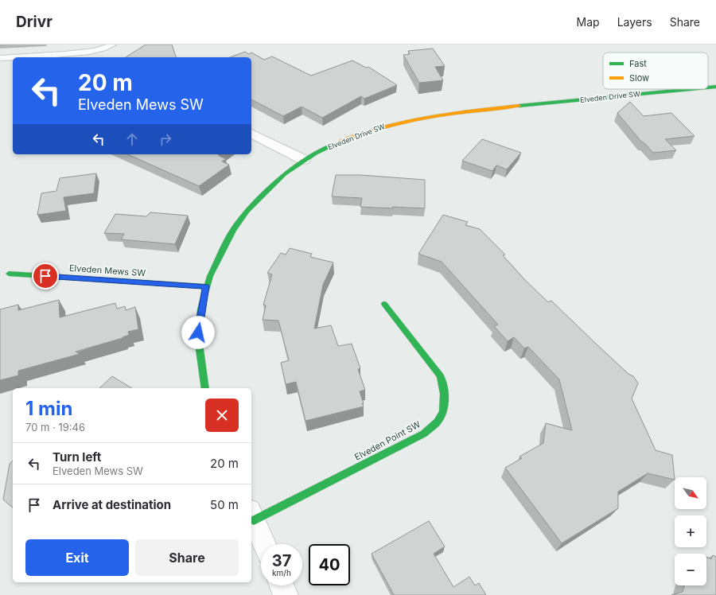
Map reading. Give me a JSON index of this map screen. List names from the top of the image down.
{
  "streets": {
    "street": ["Elveden Drive SW", "Elveden Mews SW", "Elveden Point SW"]
  },
  "crossings": [
    ["Elveden Drive SW", "Elveden Mews SW"]
  ],
  "legend": ["Fast", "Slow"],
  "north": "bottom right",
  "page": {
    "header": "Drivr",
    "nav": ["Map", "Layers", "Share"],
    "turn": ["20 m", "Elveden Mews SW"],
    "heading": ["1 min", "70 m · 19:46"],
    "list": [
      {
        "name": "Turn left",
        "note": "Elveden Mews SW",
        "value": "20 m"
      },
      {
        "name": "Arrive at destination",
        "value": "50 m"
      }
    ],
    "map_buttons": ["+", "−"],
    "buttons": ["Exit", "Share"],
    "speed": "37 km/h",
    "limit": "40"
  }
}
